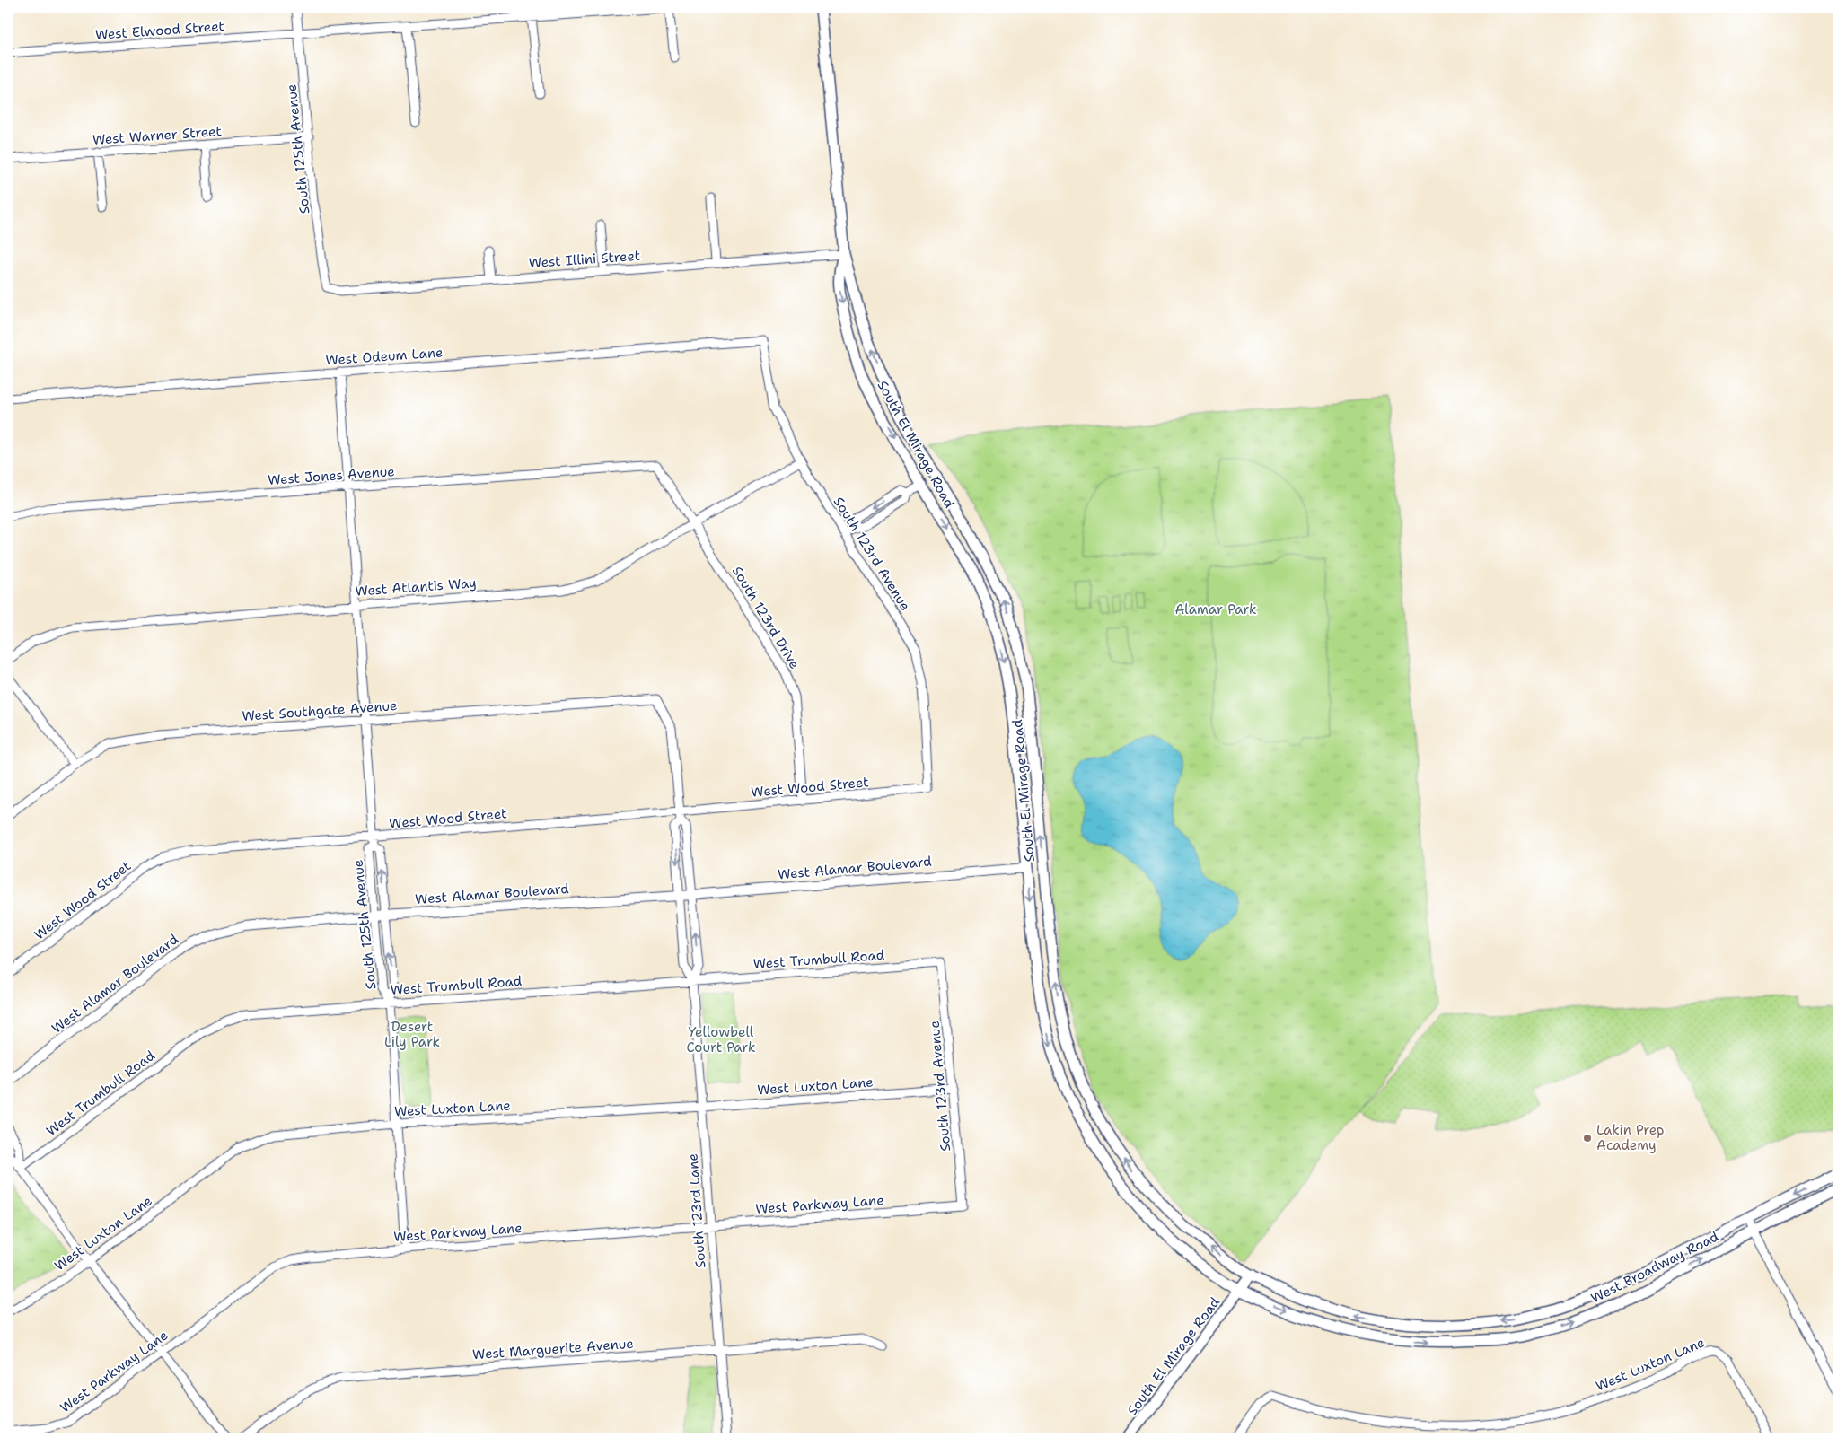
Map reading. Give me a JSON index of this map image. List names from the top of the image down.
{
  "streets": {
    "main road": ["South El Mirage Road", "West Broadway Road"],
    "street": [
      "West Elwood Street",
      "West Warner Street",
      "South 125th Avenue",
      "West Illini Street",
      "West Odeum Lane",
      "West Jones Avenue",
      "South 123rd Avenue",
      "West Atlantis Way",
      "South 123rd Drive",
      "West Southgate Avenue",
      "West Wood Street",
      "West Alamar Boulevard",
      "West Trumbull Road",
      "West Luxton Lane",
      "West Parkway Lane",
      "South 123rd Lane",
      "West Marguerite Avenue"
    ]
  },
  "crossings": [
    ["West Elwood Street", "South 125th Avenue"],
    ["West Warner Street", "South 125th Avenue"],
    ["South 125th Avenue", "West Illini Street"],
    ["South 125th Avenue", "West Odeum Lane"],
    ["South 125th Avenue", "West Jones Avenue"],
    ["South 125th Avenue", "West Atlantis Way"],
    ["South 125th Avenue", "West Southgate Avenue"],
    ["South 125th Avenue", "West Wood Street"],
    ["South 125th Avenue", "West Alamar Boulevard"],
    ["South 125th Avenue", "West Trumbull Road"],
    ["South 125th Avenue", "West Luxton Lane"],
    ["South 125th Avenue", "West Parkway Lane"],
    ["West Illini Street", "South El Mirage Road"],
    ["West Odeum Lane", "South 123rd Avenue"],
    ["South El Mirage Road", "West Alamar Boulevard"],
    ["South El Mirage Road", "West Broadway Road"],
    ["West Jones Avenue", "South 123rd Drive"],
    ["South 123rd Avenue", "West Atlantis Way"],
    ["South 123rd Avenue", "West Wood Street"],
    ["South 123rd Avenue", "West Trumbull Road"],
    ["South 123rd Avenue", "West Luxton Lane"],
    ["South 123rd Avenue", "West Parkway Lane"],
    ["West Atlantis Way", "South 123rd Drive"],
    ["South 123rd Drive", "West Wood Street"],
    ["West Southgate Avenue", "South 123rd Lane"],
    ["West Wood Street", "South 123rd Lane"],
    ["West Alamar Boulevard", "South 123rd Lane"],
    ["West Trumbull Road", "South 123rd Lane"],
    ["West Luxton Lane", "South 123rd Lane"],
    ["West Parkway Lane", "South 123rd Lane"],
    ["South 123rd Lane", "West Marguerite Avenue"]
  ],
  "parks": ["Alamar Park", "Desert Lily Park", "Yellowbell Court Park"],
  "places": ["Lakin Prep Academy"]
}
